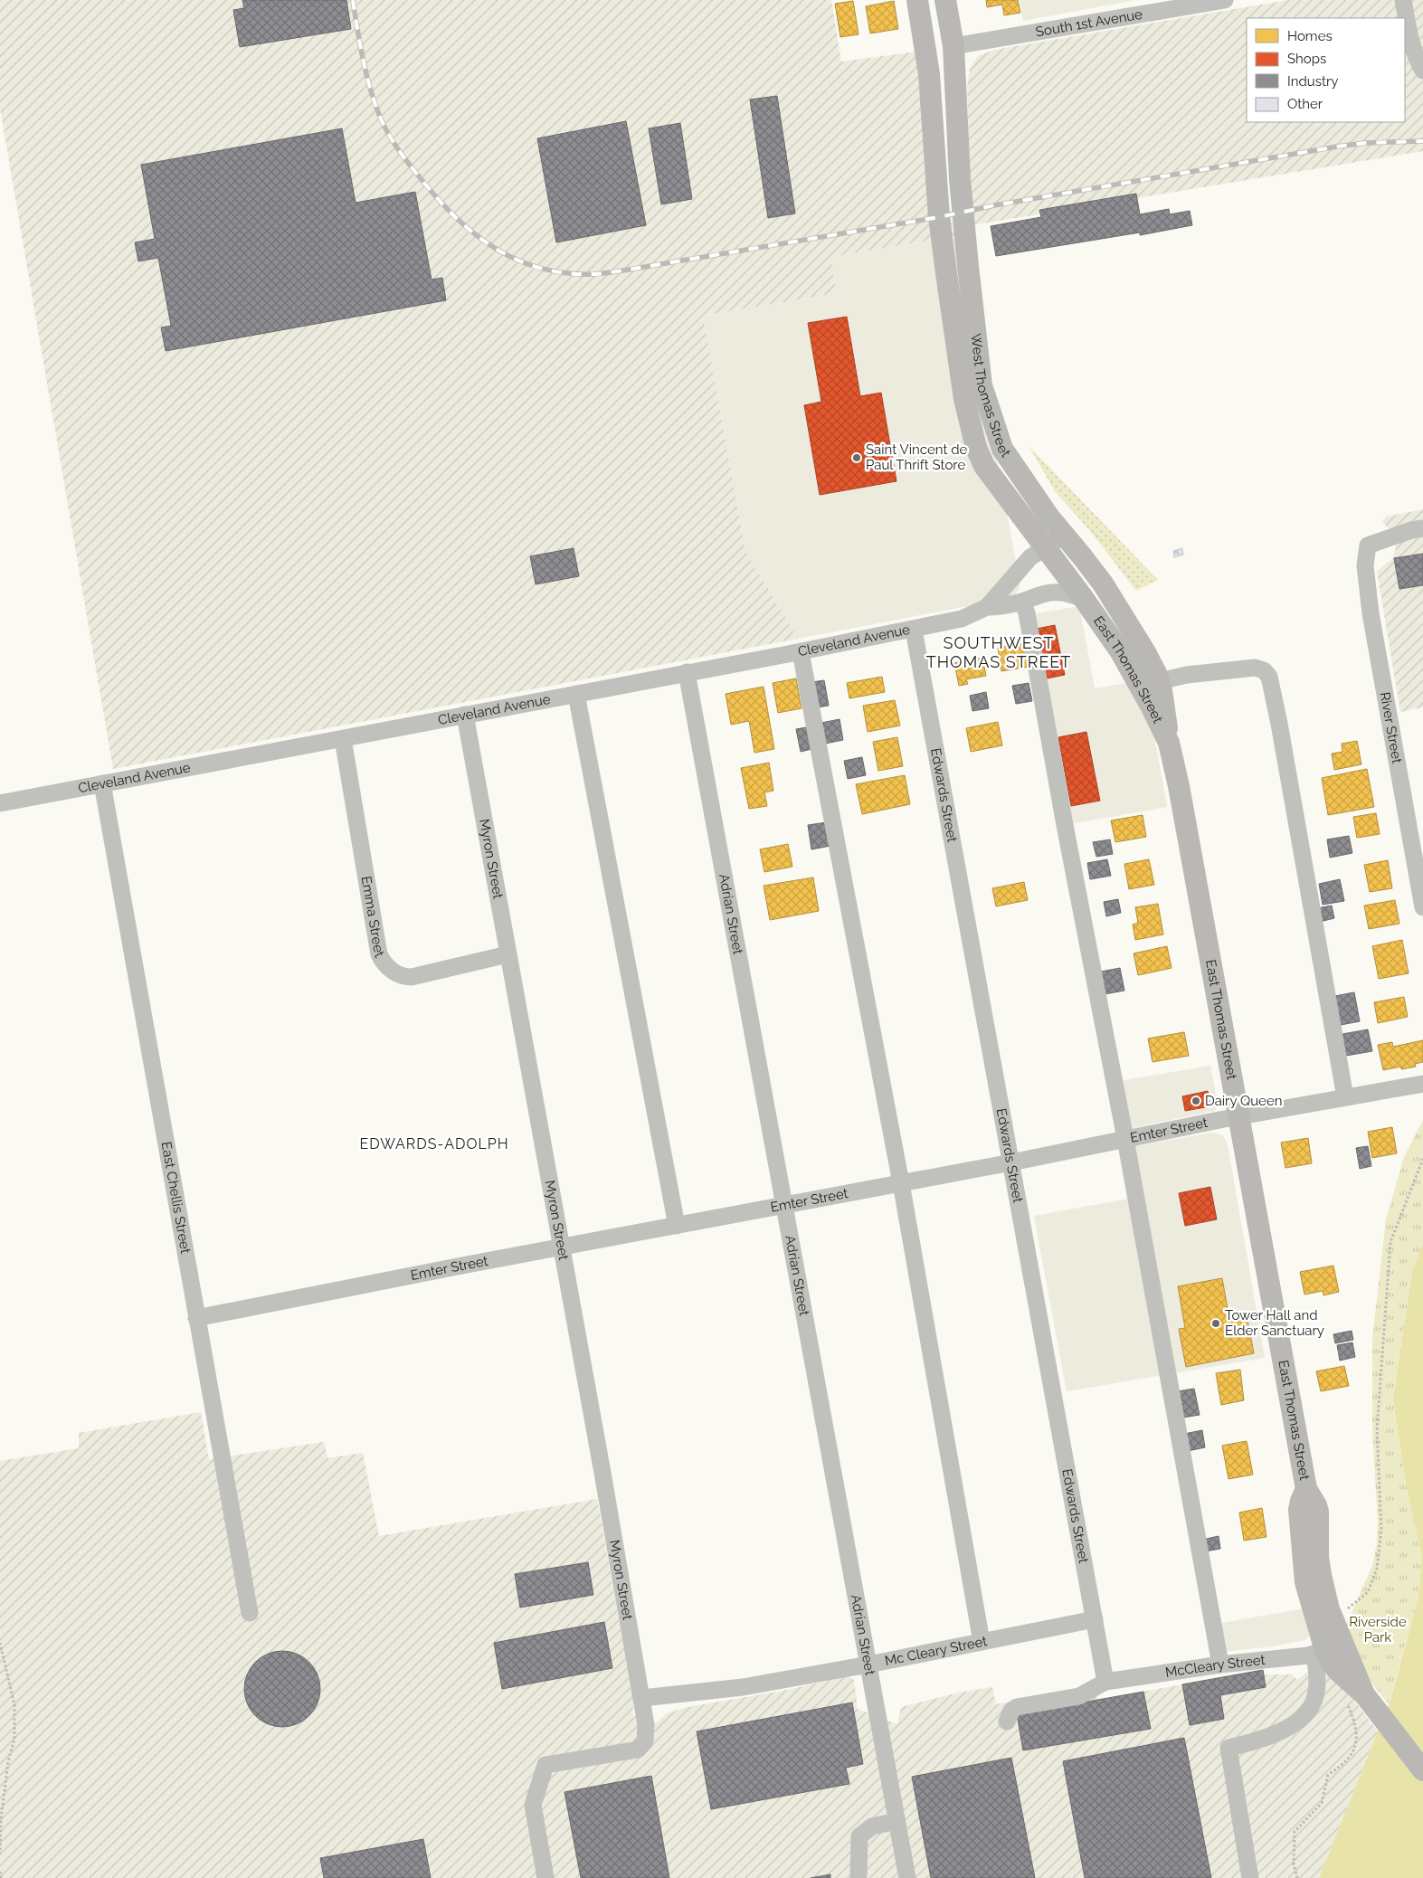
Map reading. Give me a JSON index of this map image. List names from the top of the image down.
{
  "streets": {
    "main road": ["West Thomas Street", "East Thomas Street"],
    "street": [
      "South 1st Avenue",
      "Cleveland Avenue",
      "River Street",
      "Edwards Street",
      "Myron Street",
      "Adrian Street",
      "Emma Street",
      "Emter Street",
      "East Chellis Street",
      "Mc Cleary Street",
      "McCleary Street"
    ]
  },
  "crossings": [
    ["South 1st Avenue", "West Thomas Street"],
    ["West Thomas Street", "Cleveland Avenue"],
    ["West Thomas Street", "East Thomas Street"],
    ["Cleveland Avenue", "East Thomas Street"],
    ["Cleveland Avenue", "Edwards Street"],
    ["Cleveland Avenue", "Myron Street"],
    ["Cleveland Avenue", "Adrian Street"],
    ["Cleveland Avenue", "Emma Street"],
    ["Cleveland Avenue", "East Chellis Street"],
    ["East Thomas Street", "Emter Street"],
    ["East Thomas Street", "McCleary Street"],
    ["Edwards Street", "Emter Street"],
    ["Edwards Street", "Mc Cleary Street"],
    ["Edwards Street", "McCleary Street"],
    ["Myron Street", "Emma Street"],
    ["Myron Street", "Emter Street"],
    ["Myron Street", "Mc Cleary Street"],
    ["Adrian Street", "Emter Street"],
    ["Adrian Street", "Mc Cleary Street"],
    ["Emter Street", "East Chellis Street"]
  ],
  "districts": ["SOUTHWEST THOMAS STREET", "EDWARDS-ADOLPH"],
  "parks": ["Riverside Park"],
  "places": ["Saint Vincent de Paul Thrift Store", "Dairy Queen", "Tower Hall and Elder Sanctuary"],
  "legend": [
    "Homes",
    "Shops",
    "Industry",
    "Other"
  ]
}
